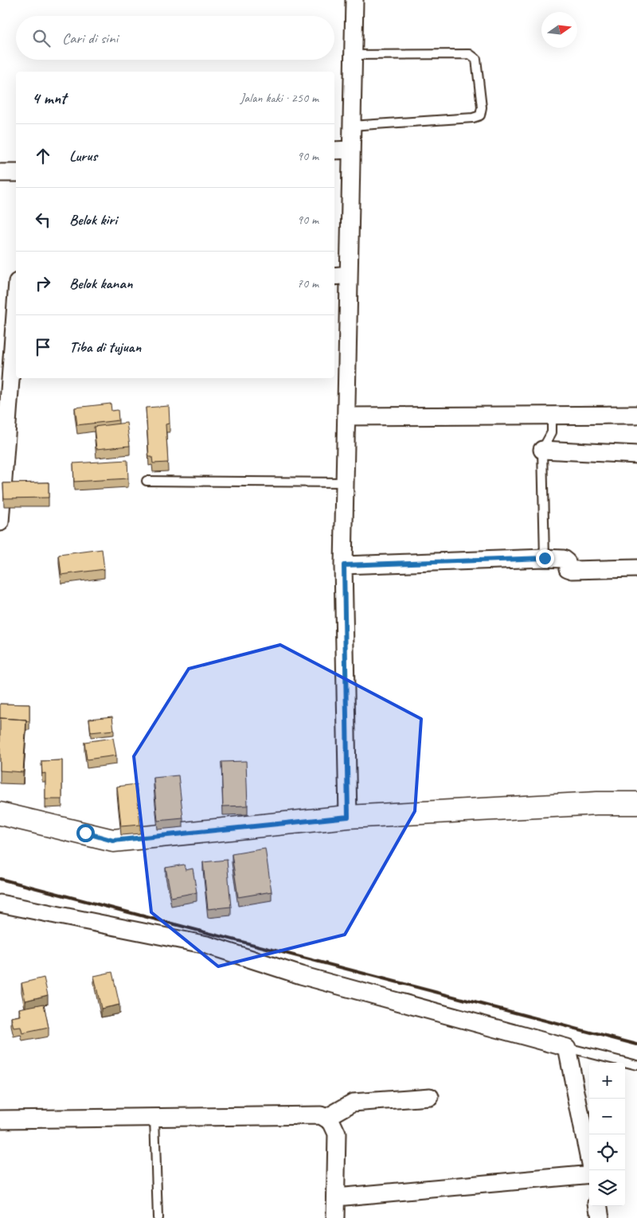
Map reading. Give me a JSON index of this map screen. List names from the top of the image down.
{
  "north": "right",
  "page": {
    "search": "Cari di sini",
    "heading": ["4 mnt", "Jalan kaki · 250 m"],
    "list": [
      ["Lurus", "90 m"],
      ["Belok kiri", "90 m"],
      ["Belok kanan", "70 m"],
      "Tiba di tujuan"
    ],
    "map_buttons": ["+", "−"]
  }
}
